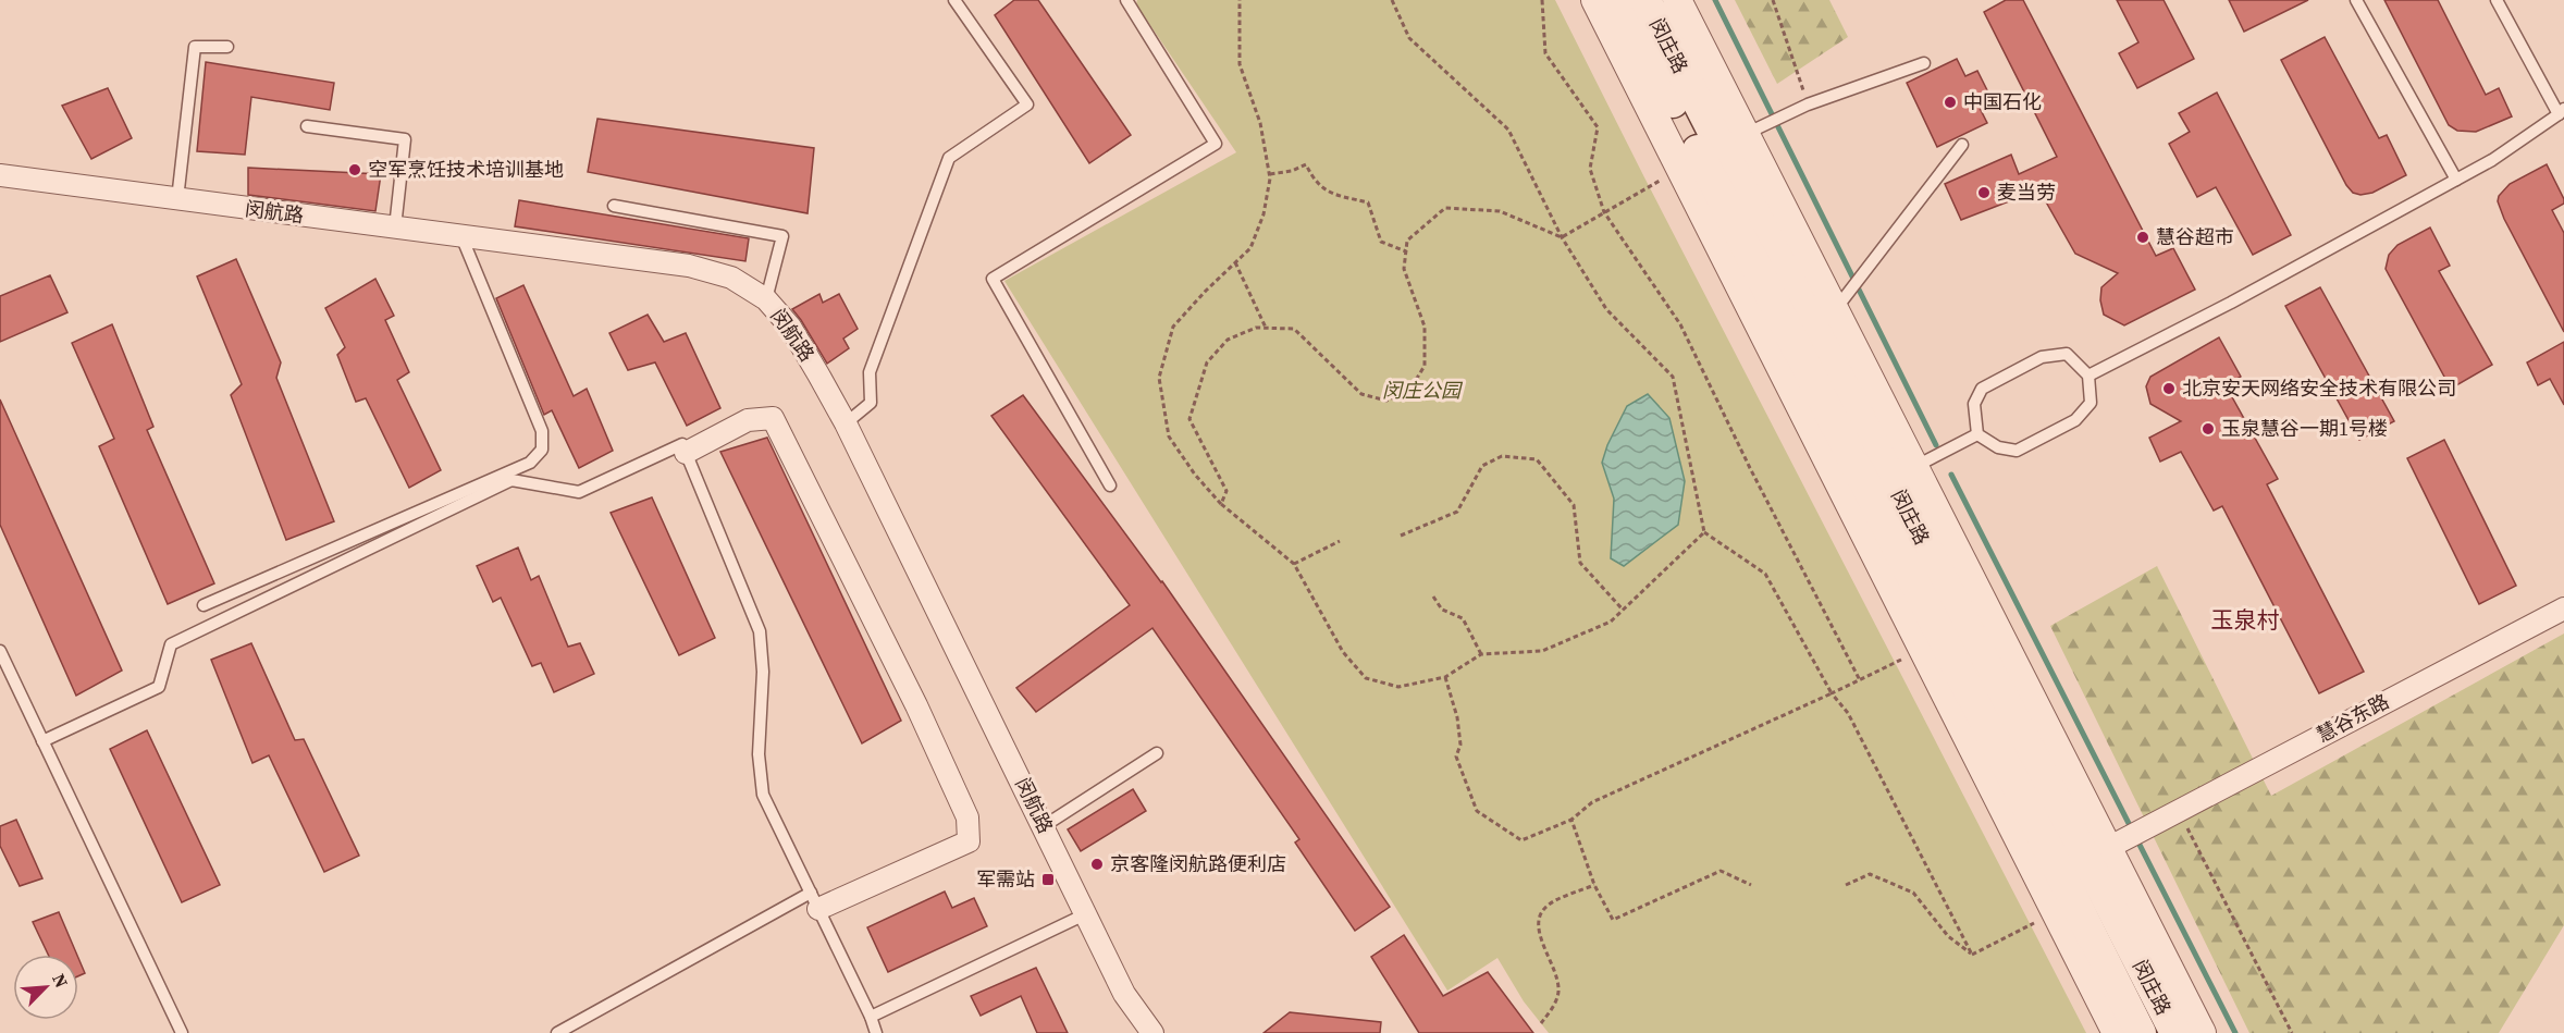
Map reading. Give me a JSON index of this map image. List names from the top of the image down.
{
  "streets": {
    "main road": ["闵庄路"],
    "street": ["闵航路", "慧谷东路"]
  },
  "crossings": [
    ["闵庄路", "慧谷东路"]
  ],
  "districts": ["玉泉村"],
  "parks": ["闵庄公园"],
  "places": {
    "other": [
      "中国石化",
      "空军烹饪技术培训基地",
      "麦当劳",
      "慧谷超市",
      "北京安天网络安全技术有限公司",
      "玉泉慧谷一期1号楼",
      "京客隆闵航路便利店"
    ],
    "transit": ["军需站"]
  },
  "north": "top right"
}
